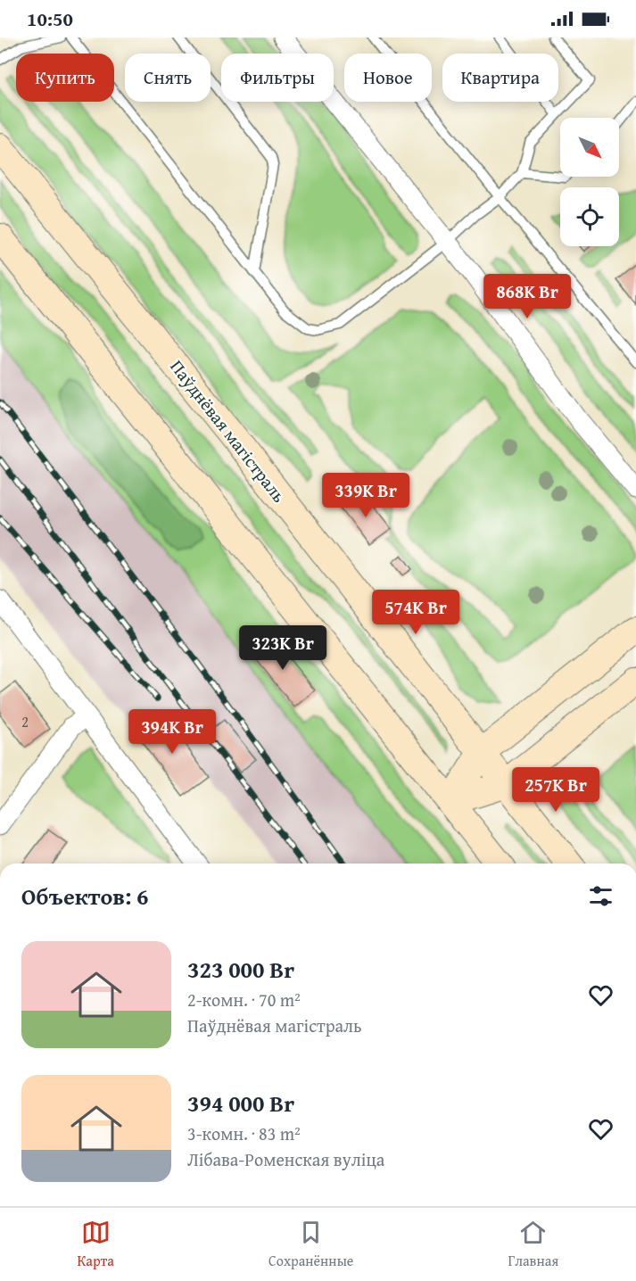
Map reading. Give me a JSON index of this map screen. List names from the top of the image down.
{
  "streets": {
    "main road": ["Паўднёвая магістраль"]
  },
  "house_numbers": ["2"],
  "north": "bottom right",
  "page": {
    "status": "10:50",
    "chip": [
      "Купить",
      "Снять",
      "Фильтры",
      "Новое",
      "Квартира"
    ],
    "price": [
      "868K Br",
      "339K Br",
      "574K Br",
      "323K Br",
      "394K Br",
      "257K Br"
    ],
    "heading": "Объектов: 6",
    "list": [
      {
        "name": "323 000 Br",
        "note": "2-комн. · 70 m² · Паўднёвая магістраль"
      },
      {
        "name": "394 000 Br",
        "note": "3-комн. · 83 m² · Лібава-Роменская вуліца"
      }
    ],
    "tabs": ["Карта", "Сохранённые", "Главная"]
  }
}
